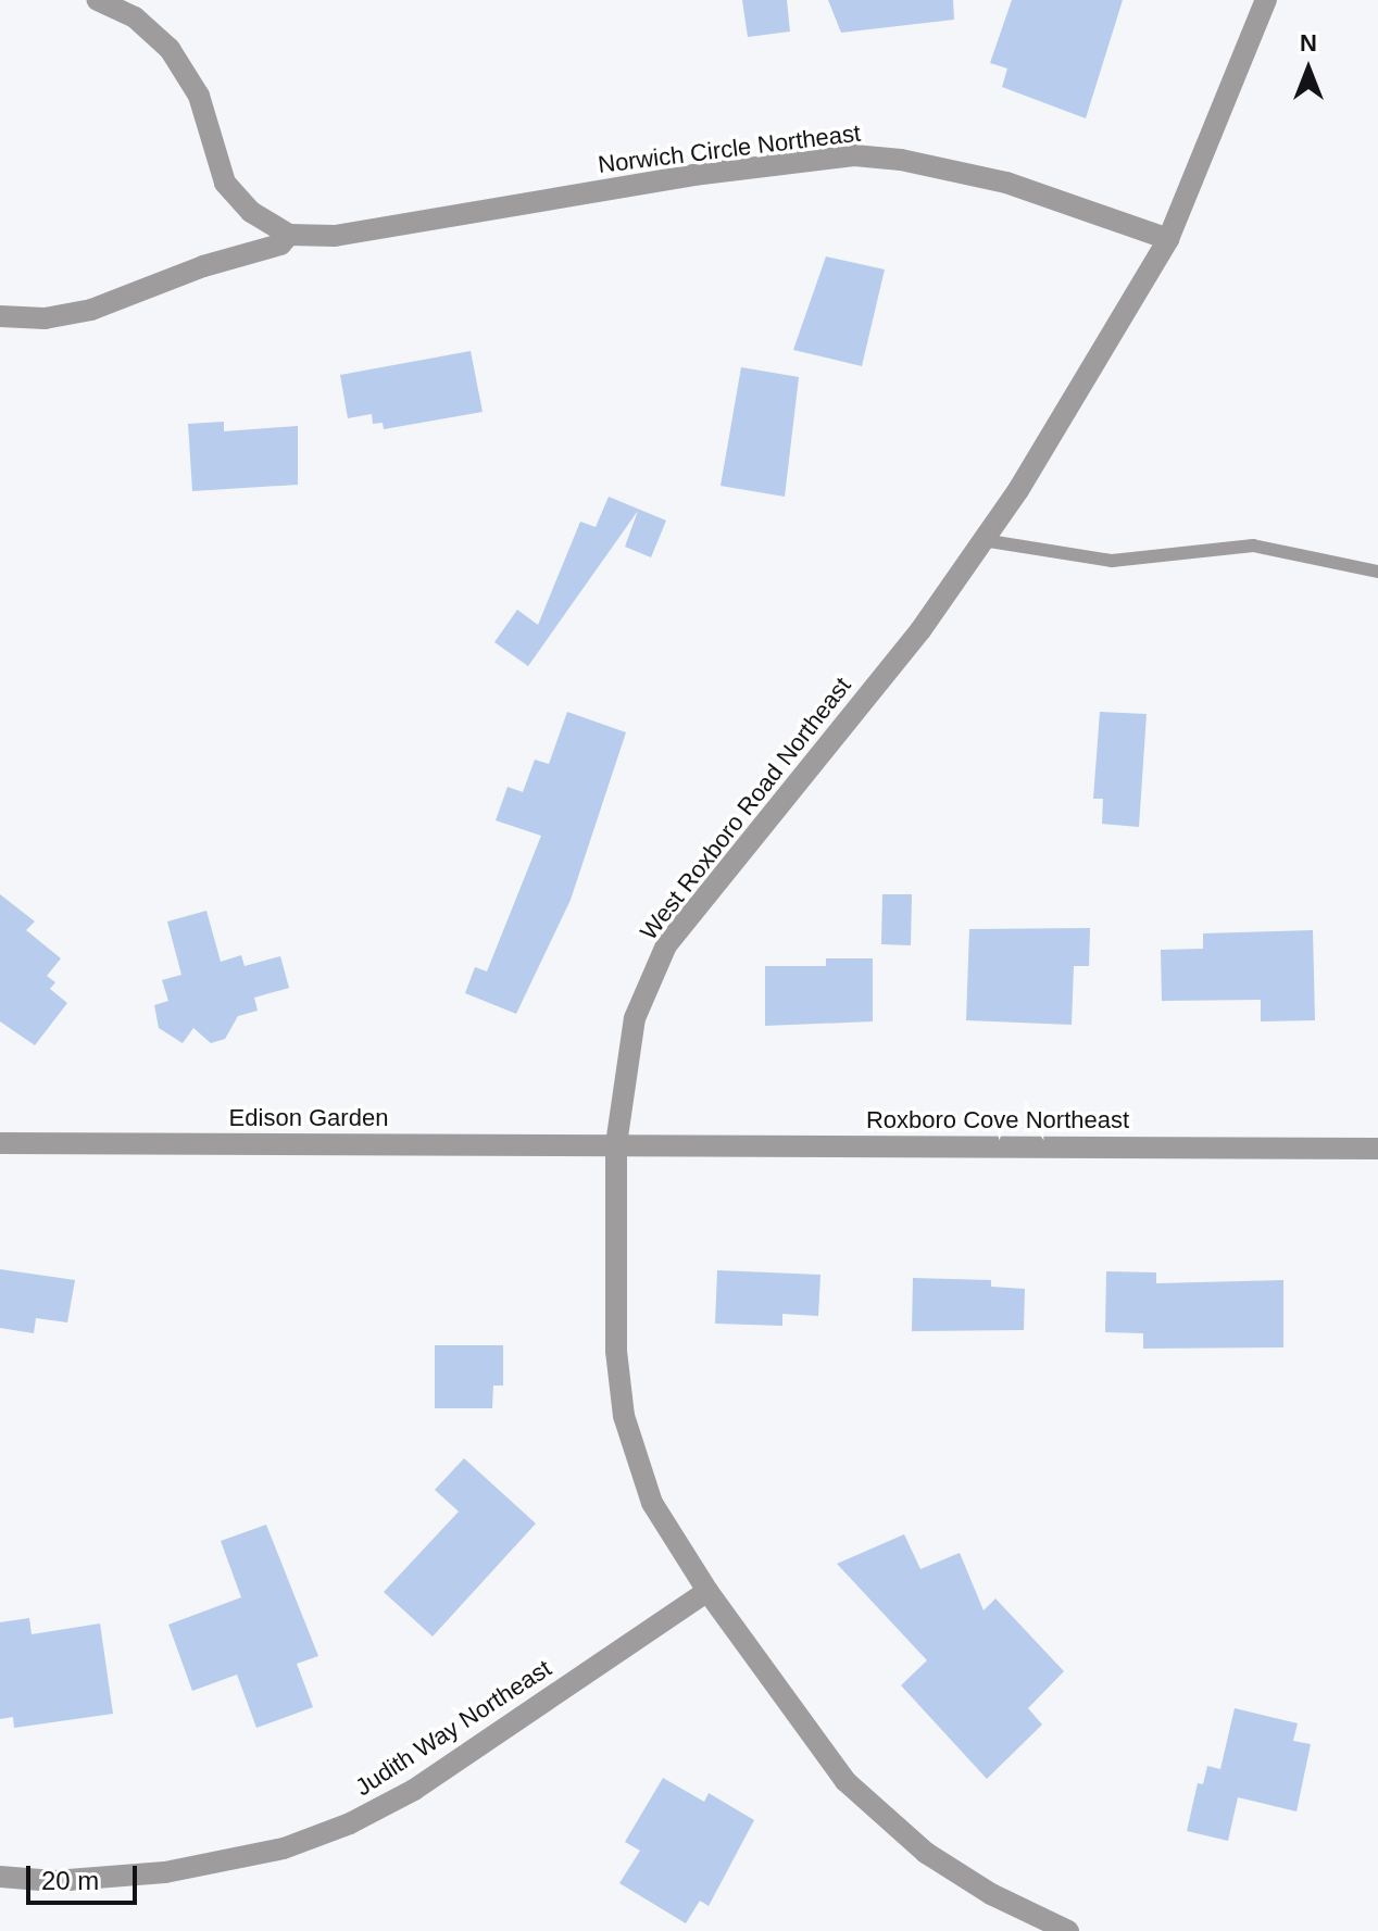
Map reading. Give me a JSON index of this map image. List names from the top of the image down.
{
  "streets": {
    "street": [
      "Norwich Circle Northeast",
      "West Roxboro Road Northeast",
      "Edison Garden",
      "Roxboro Cove Northeast",
      "Judith Way Northeast"
    ]
  },
  "crossings": [
    ["Norwich Circle Northeast", "West Roxboro Road Northeast"],
    ["West Roxboro Road Northeast", "Edison Garden"],
    ["West Roxboro Road Northeast", "Roxboro Cove Northeast"],
    ["West Roxboro Road Northeast", "Judith Way Northeast"],
    ["Edison Garden", "Roxboro Cove Northeast"]
  ],
  "scale_bar": "20 m",
  "north": "top"
}
